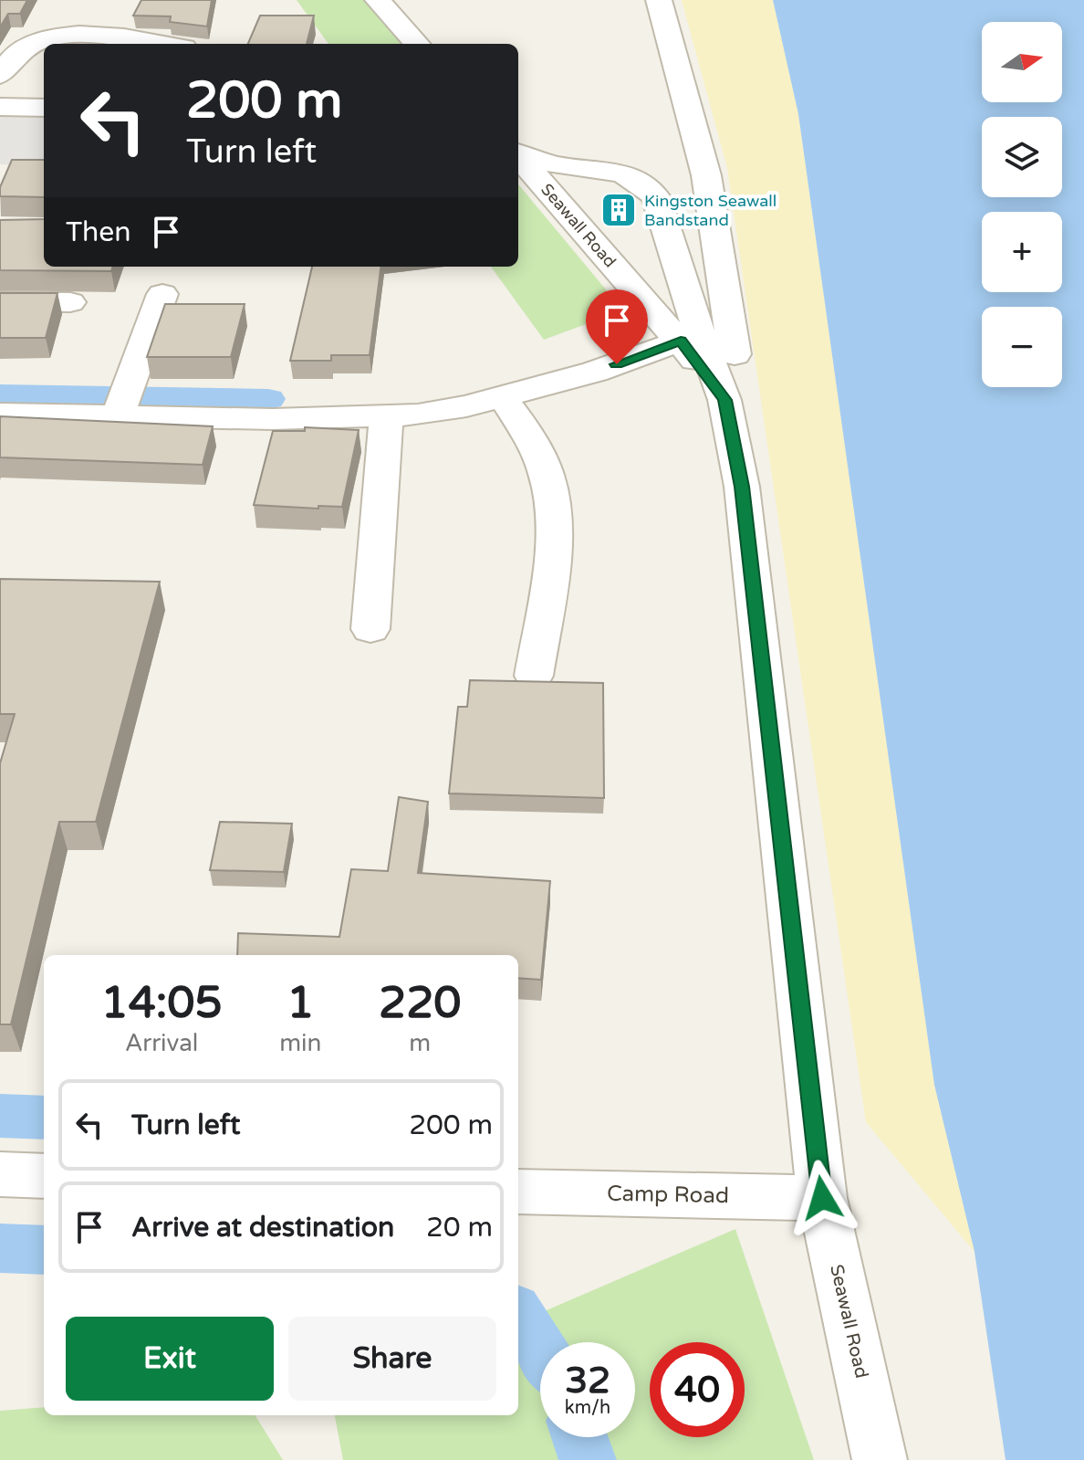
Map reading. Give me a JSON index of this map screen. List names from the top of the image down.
{
  "streets": {
    "street": ["Seawall Road", "Camp Road"]
  },
  "crossings": [
    ["Seawall Road", "Camp Road"]
  ],
  "places": {
    "building": ["Kingston Seawall Bandstand"]
  },
  "north": "right",
  "page": {
    "map_buttons": ["+", "−"],
    "turn": ["200 m", "Turn left"],
    "then": "Then",
    "eta": [
      "14:05",
      "Arrival",
      "1",
      "min",
      "220",
      "m"
    ],
    "list": [
      {
        "name": "Turn left",
        "value": "200 m"
      },
      {
        "name": "Arrive at destination",
        "value": "20 m"
      }
    ],
    "buttons": ["Exit", "Share"],
    "speed": "32 km/h",
    "limit": "40"
  }
}
